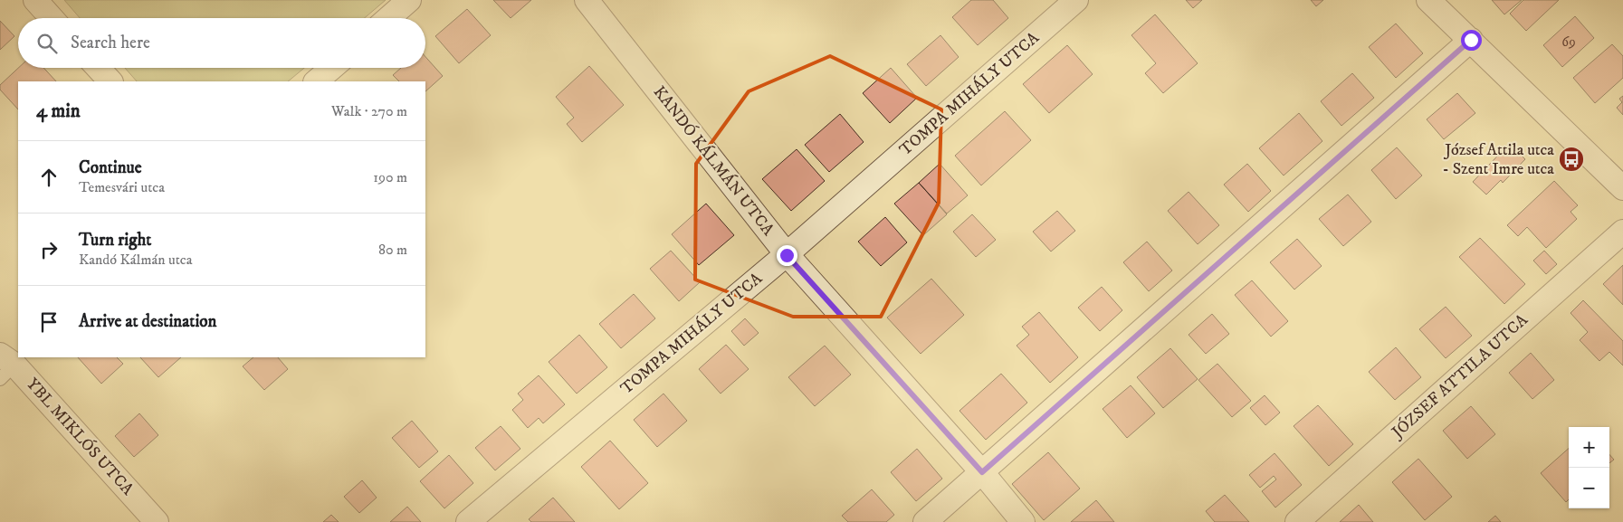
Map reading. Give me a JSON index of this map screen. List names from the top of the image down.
{
  "streets": {
    "street": [
      "TOMPA MIHÁLY UTCA",
      "KANDÓ KÁLMÁN UTCA",
      "JÓZSEF ATTILA UTCA",
      "YBL MIKLÓS UTCA"
    ]
  },
  "crossings": [
    ["TOMPA MIHÁLY UTCA", "KANDÓ KÁLMÁN UTCA"]
  ],
  "places": {
    "bus stop": ["József Attila utca - Szent Imre utca"]
  },
  "house_numbers": ["69"],
  "page": {
    "search": "Search here",
    "heading": ["4 min", "Walk · 270 m"],
    "list": [
      ["Continue", "Temesvári utca", "190 m"],
      ["Turn right", "Kandó Kálmán utca", "80 m"],
      "Arrive at destination"
    ],
    "map_buttons": ["+", "−"]
  }
}
